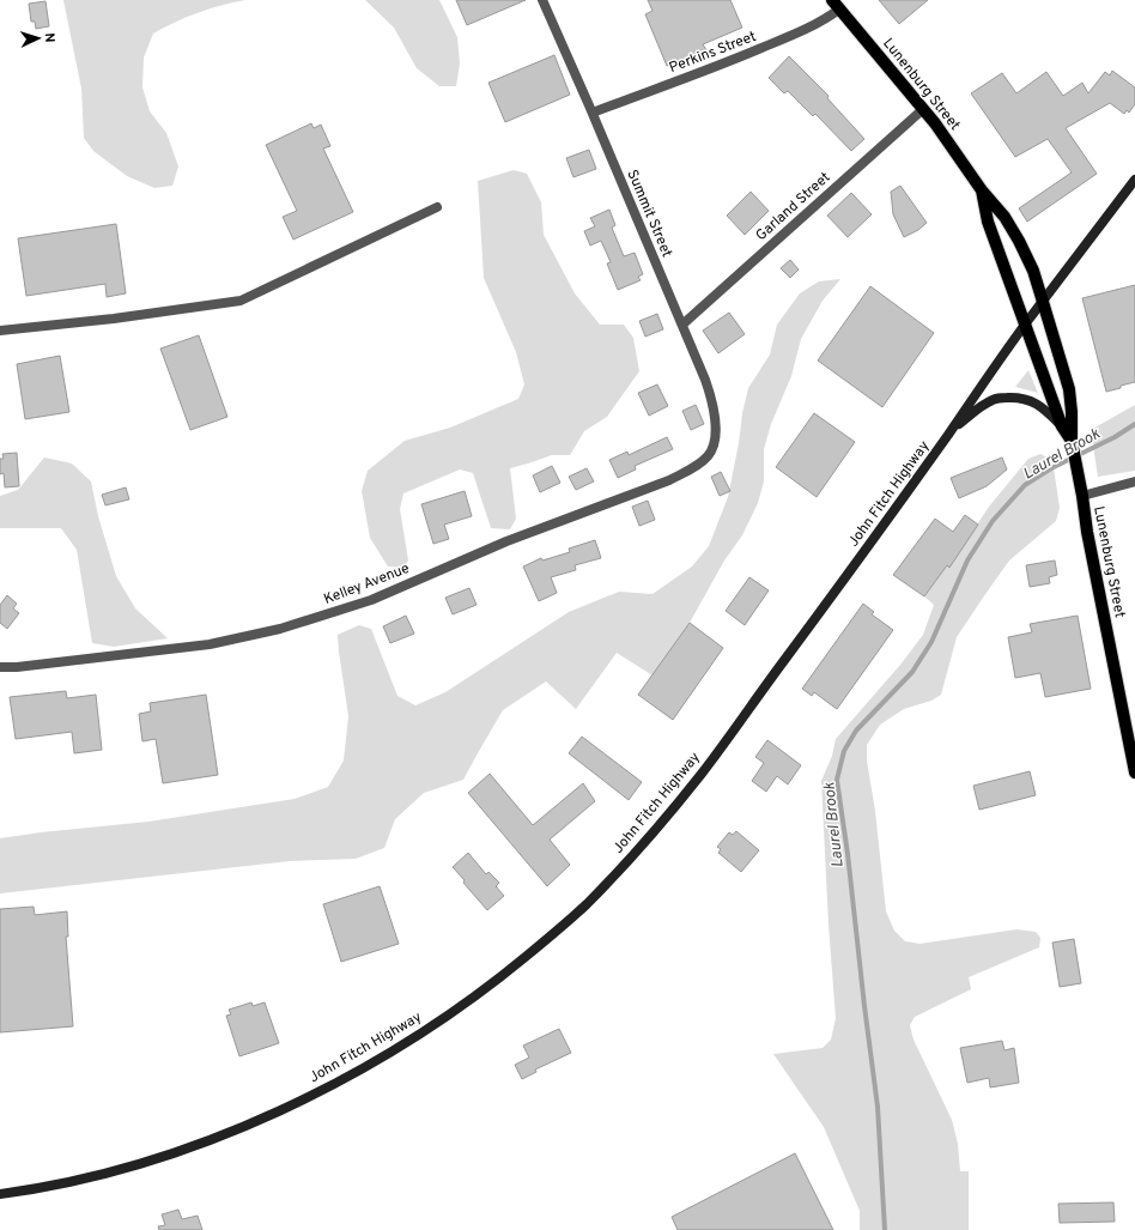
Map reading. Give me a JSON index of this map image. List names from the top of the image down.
{
  "streets": {
    "main road": ["Lunenburg Street", "John Fitch Highway"],
    "street": [
      "Perkins Street",
      "Garland Street",
      "Summit Street",
      "Kelley Avenue"
    ]
  },
  "crossings": [
    ["Perkins Street", "Lunenburg Street"],
    ["Perkins Street", "Summit Street"],
    ["Lunenburg Street", "Garland Street"],
    ["Lunenburg Street", "John Fitch Highway"],
    ["Garland Street", "Summit Street"],
    ["Summit Street", "Kelley Avenue"]
  ],
  "water": ["Laurel Brook"],
  "north": "right"
}
